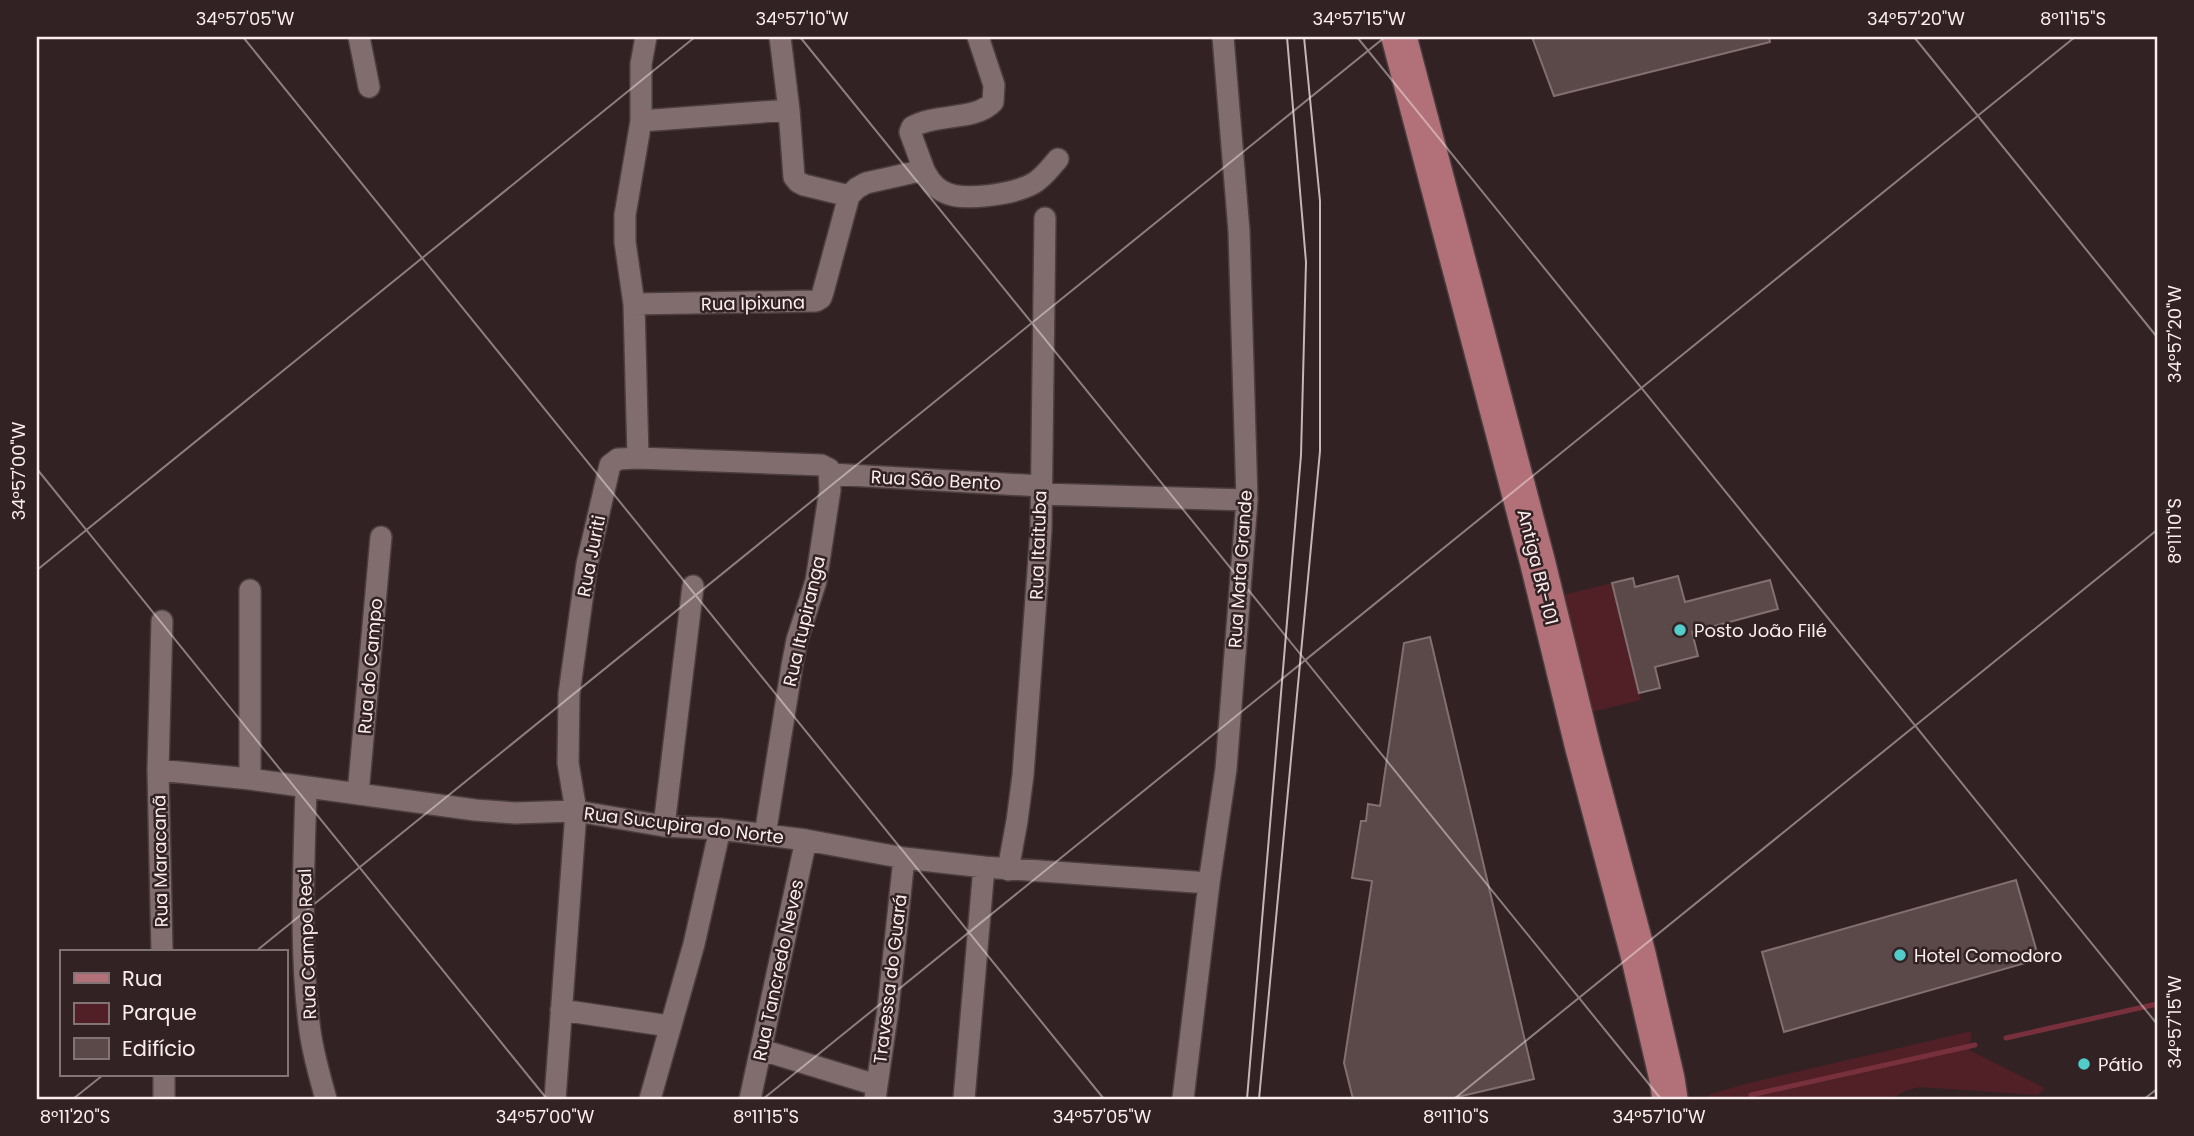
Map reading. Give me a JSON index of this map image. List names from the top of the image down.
{
  "streets": {
    "main road": ["Antiga BR-101"],
    "street": [
      "Rua Ipixuna",
      "Rua São Bento",
      "Rua Itaituba",
      "Rua Juriti",
      "Rua Mata Grande",
      "Rua Itupiranga",
      "Rua do Campo",
      "Rua Sucupira do Norte",
      "Rua Maracanã",
      "Rua Campo Real",
      "Rua Tancredo Neves",
      "Travessa do Guará"
    ]
  },
  "crossings": [
    ["Rua São Bento", "Rua Itaituba"],
    ["Rua São Bento", "Rua Juriti"],
    ["Rua São Bento", "Rua Mata Grande"],
    ["Rua São Bento", "Rua Itupiranga"],
    ["Rua Itaituba", "Rua Sucupira do Norte"],
    ["Rua Juriti", "Rua Sucupira do Norte"],
    ["Rua Mata Grande", "Rua Sucupira do Norte"],
    ["Rua Itupiranga", "Rua Sucupira do Norte"],
    ["Rua do Campo", "Rua Sucupira do Norte"],
    ["Rua Sucupira do Norte", "Rua Maracanã"],
    ["Rua Sucupira do Norte", "Rua Campo Real"],
    ["Rua Sucupira do Norte", "Rua Tancredo Neves"],
    ["Rua Sucupira do Norte", "Travessa do Guará"]
  ],
  "places": ["Posto João Filé", "Hotel Comodoro", "Pátio"],
  "legend": ["Rua", "Parque", "Edifício"],
  "coordinates": [
    "34°57'05\"W",
    "34°57'10\"W",
    "34°57'15\"W",
    "34°57'20\"W",
    "8°11'15\"S",
    "34°57'00\"W",
    "8°11'10\"S",
    "8°11'20\"S"
  ]
}
